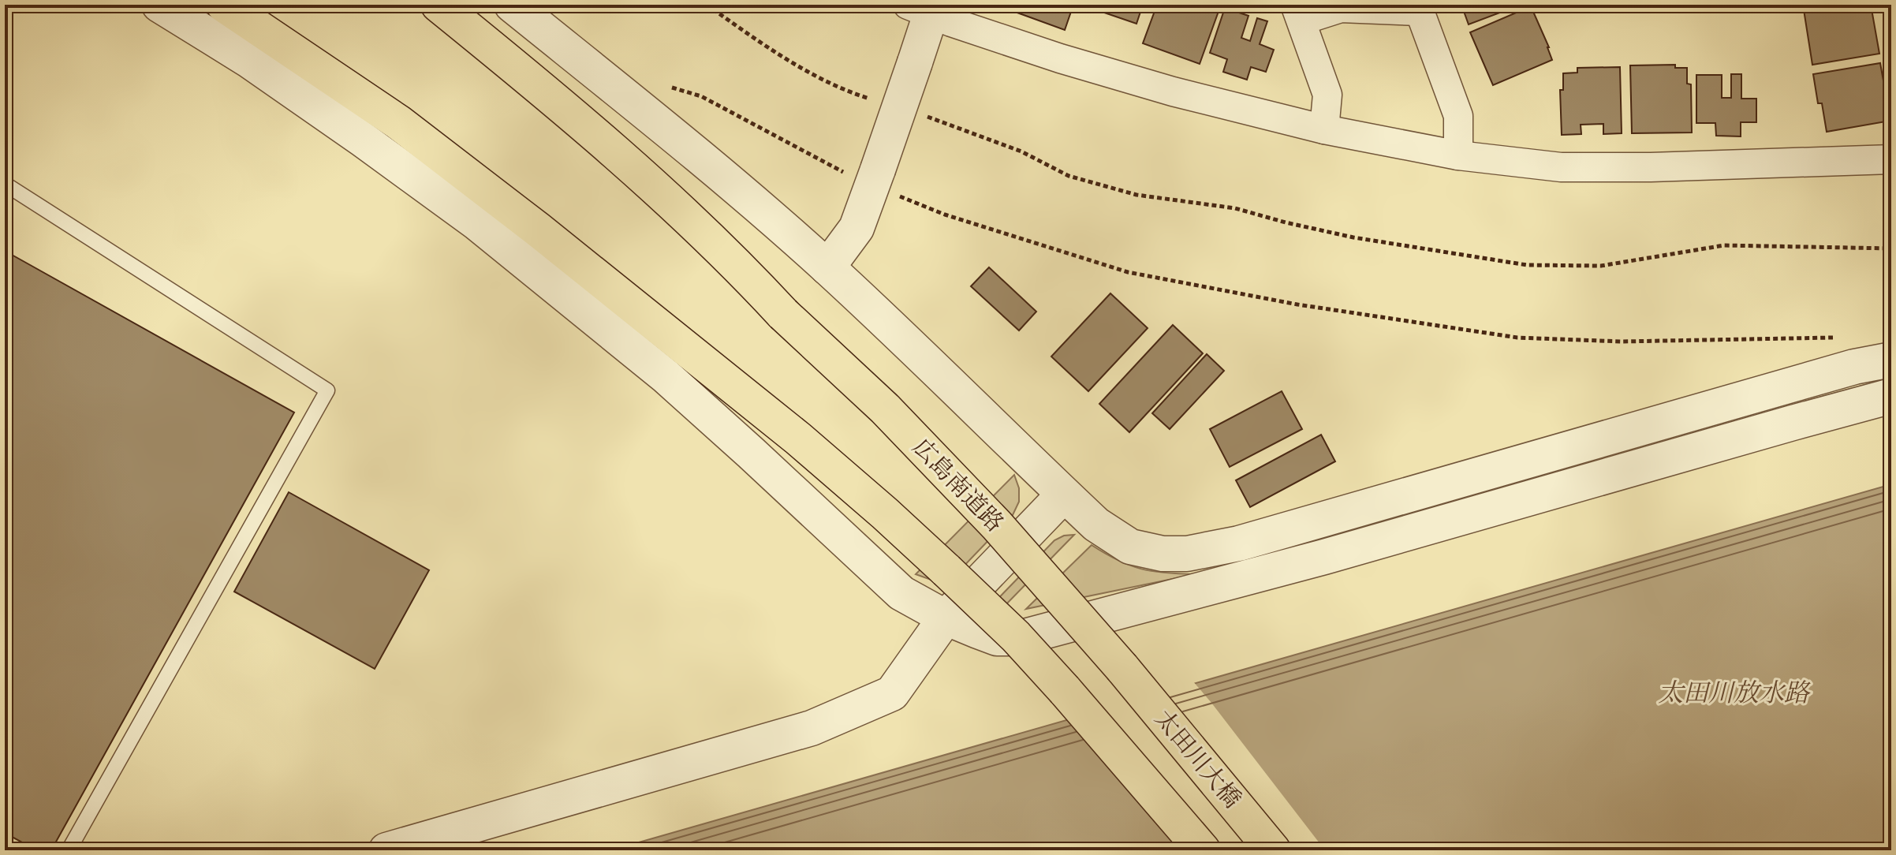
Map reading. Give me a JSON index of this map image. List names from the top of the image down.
{
  "streets": {
    "highway": ["広島南道路", "太田川大橋"]
  },
  "crossings": [
    ["広島南道路", "太田川大橋"]
  ],
  "water": ["太田川放水路"]
}
